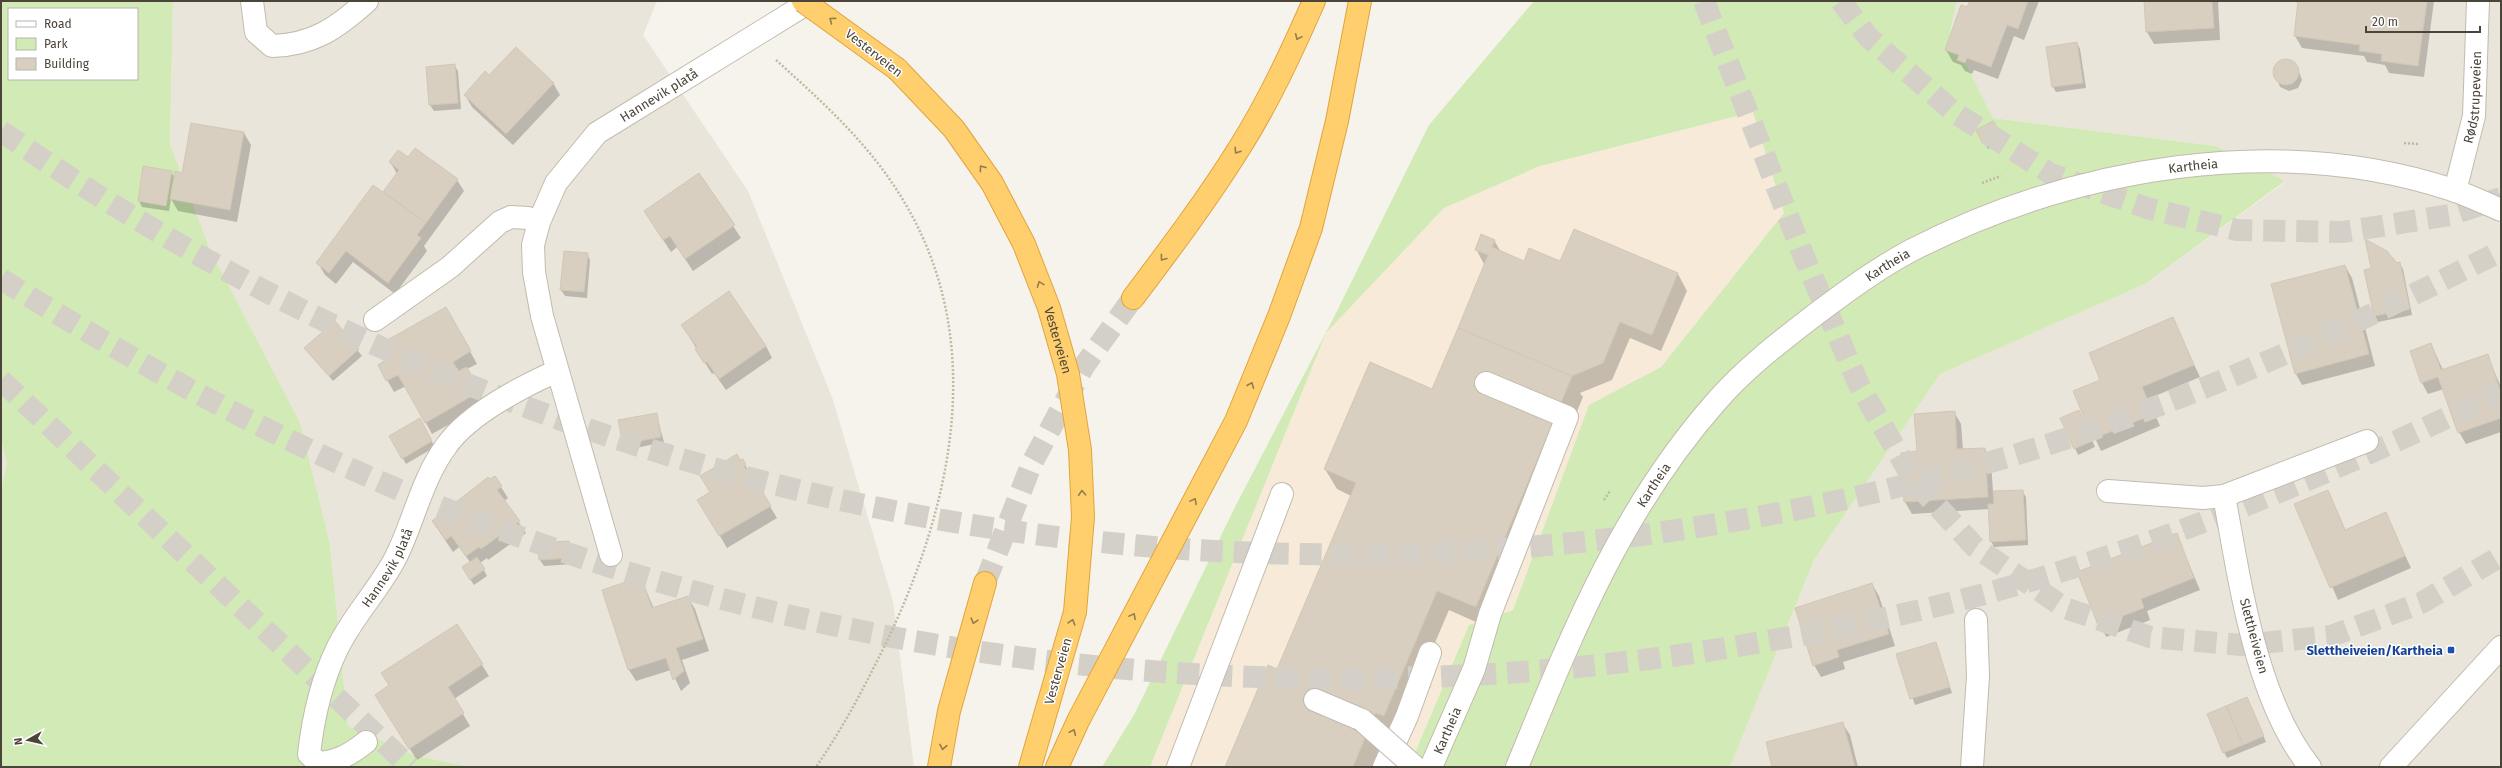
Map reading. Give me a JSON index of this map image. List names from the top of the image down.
{
  "streets": {
    "highway": ["Vesterveien"],
    "street": [
      "Hannevik platå",
      "Rødstrupeveien",
      "Kartheia",
      "Slettheiveien"
    ]
  },
  "crossings": [
    ["Rødstrupeveien", "Kartheia"]
  ],
  "one_way": ["Vesterveien"],
  "places": {
    "transit": ["Slettheiveien/Kartheia"]
  },
  "legend": ["Road", "Park", "Building"],
  "scale_bar": "20 m",
  "north": "left"
}
